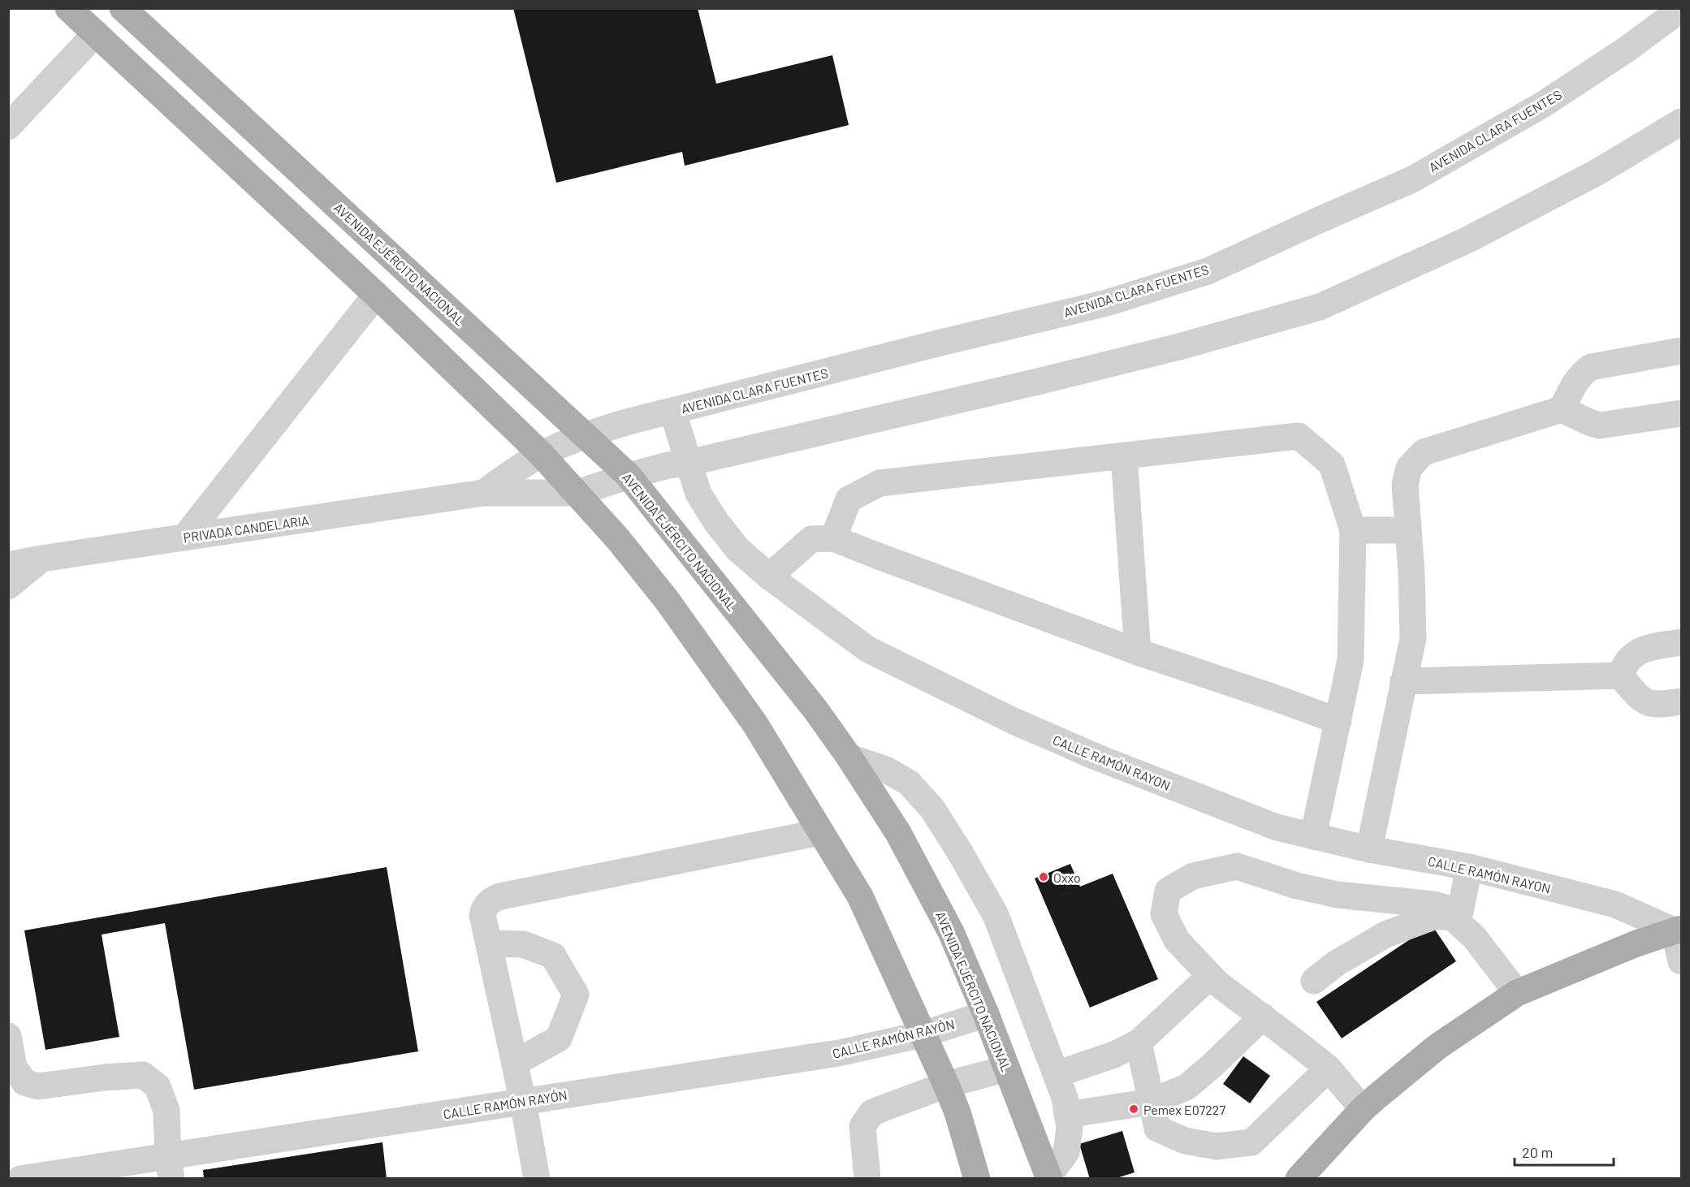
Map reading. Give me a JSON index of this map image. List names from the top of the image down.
{
  "streets": {
    "main road": ["AVENIDA EJÉRCITO NACIONAL"],
    "street": [
      "AVENIDA CLARA FUENTES",
      "PRIVADA CANDELARIA",
      "CALLE RAMÓN RAYON",
      "CALLE RAMÓN RAYÓN"
    ]
  },
  "crossings": [
    ["AVENIDA CLARA FUENTES", "AVENIDA EJÉRCITO NACIONAL"],
    ["AVENIDA CLARA FUENTES", "PRIVADA CANDELARIA"],
    ["AVENIDA CLARA FUENTES", "CALLE RAMÓN RAYON"],
    ["AVENIDA EJÉRCITO NACIONAL", "CALLE RAMÓN RAYÓN"]
  ],
  "places": ["Oxxo", "Pemex E07227"],
  "scale_bar": "20 m"
}
